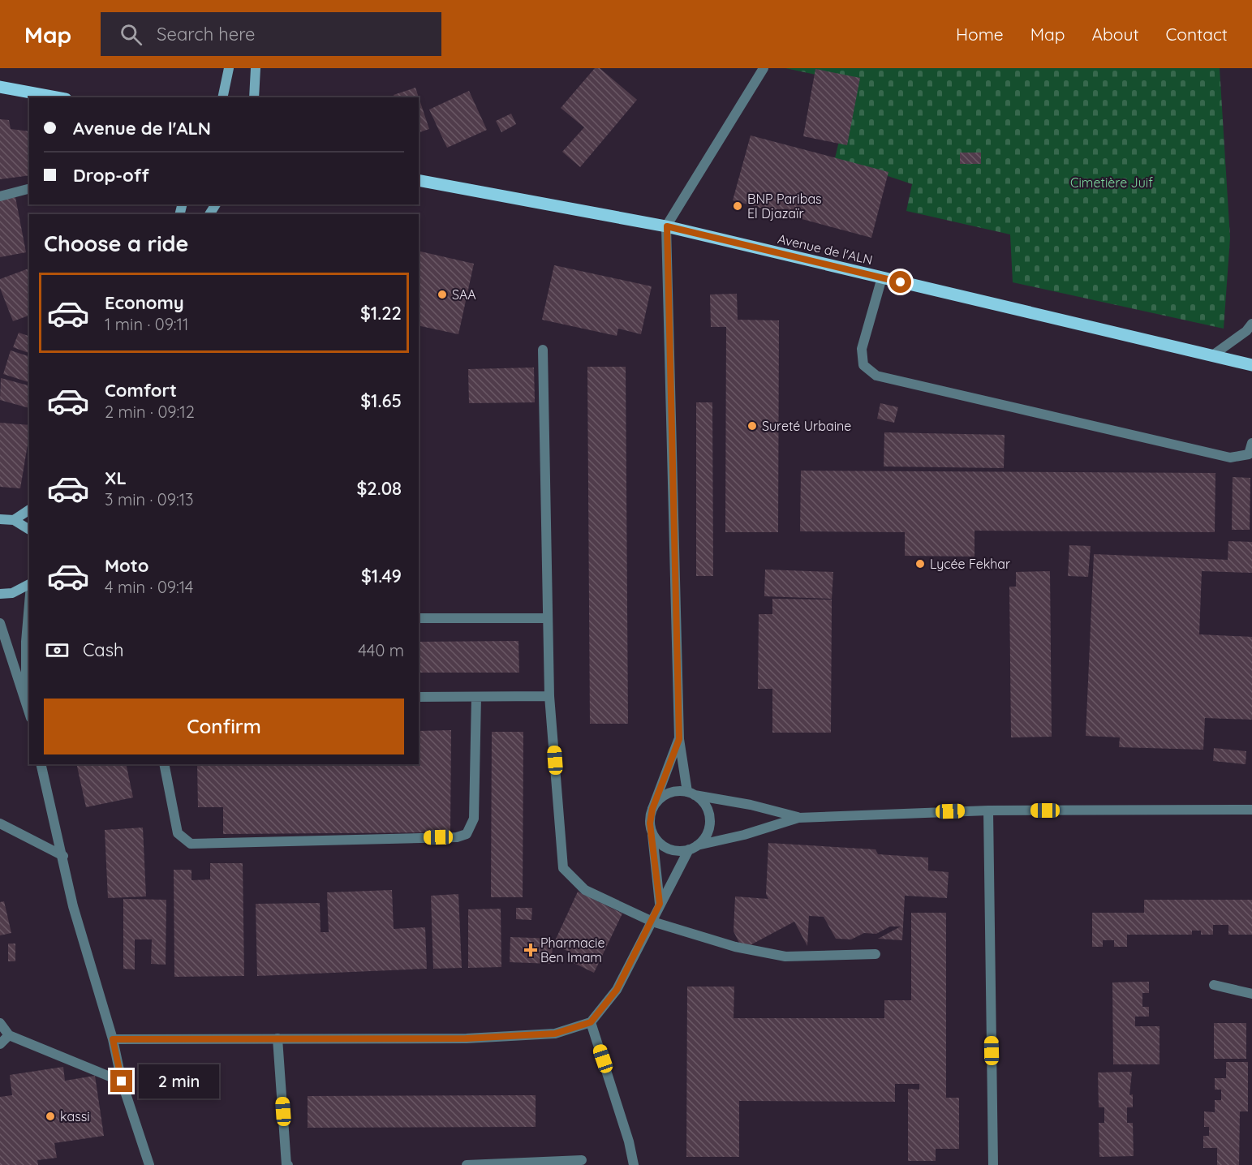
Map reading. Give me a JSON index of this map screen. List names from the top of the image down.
{
  "streets": {
    "main road": ["Avenue de l'ALN"]
  },
  "parks": ["Cimetière Juif"],
  "places": {
    "other": [
      "BNP Paribas El Djazaïr",
      "SAA",
      "Sureté Urbaine",
      "Lycée Fekhar",
      "kassi"
    ],
    "health": ["Pharmacie Ben Imam"]
  },
  "page": {
    "header": "Map",
    "search": "Search here",
    "nav": [
      "Home",
      "Map",
      "About",
      "Contact"
    ],
    "banner": ["Avenue de l'ALN", "Drop-off"],
    "heading": "Choose a ride",
    "list": [
      {
        "name": "Economy",
        "note": "1 min · 09:11",
        "value": "$1.22"
      },
      {
        "name": "Comfort",
        "note": "2 min · 09:12",
        "value": "$1.65"
      },
      {
        "name": "XL",
        "note": "3 min · 09:13",
        "value": "$2.08"
      },
      {
        "name": "Moto",
        "note": "4 min · 09:14",
        "value": "$1.49"
      }
    ],
    "pay": ["Cash", "440 m"],
    "buttons": "Confirm",
    "bubble": "2 min"
  }
}
